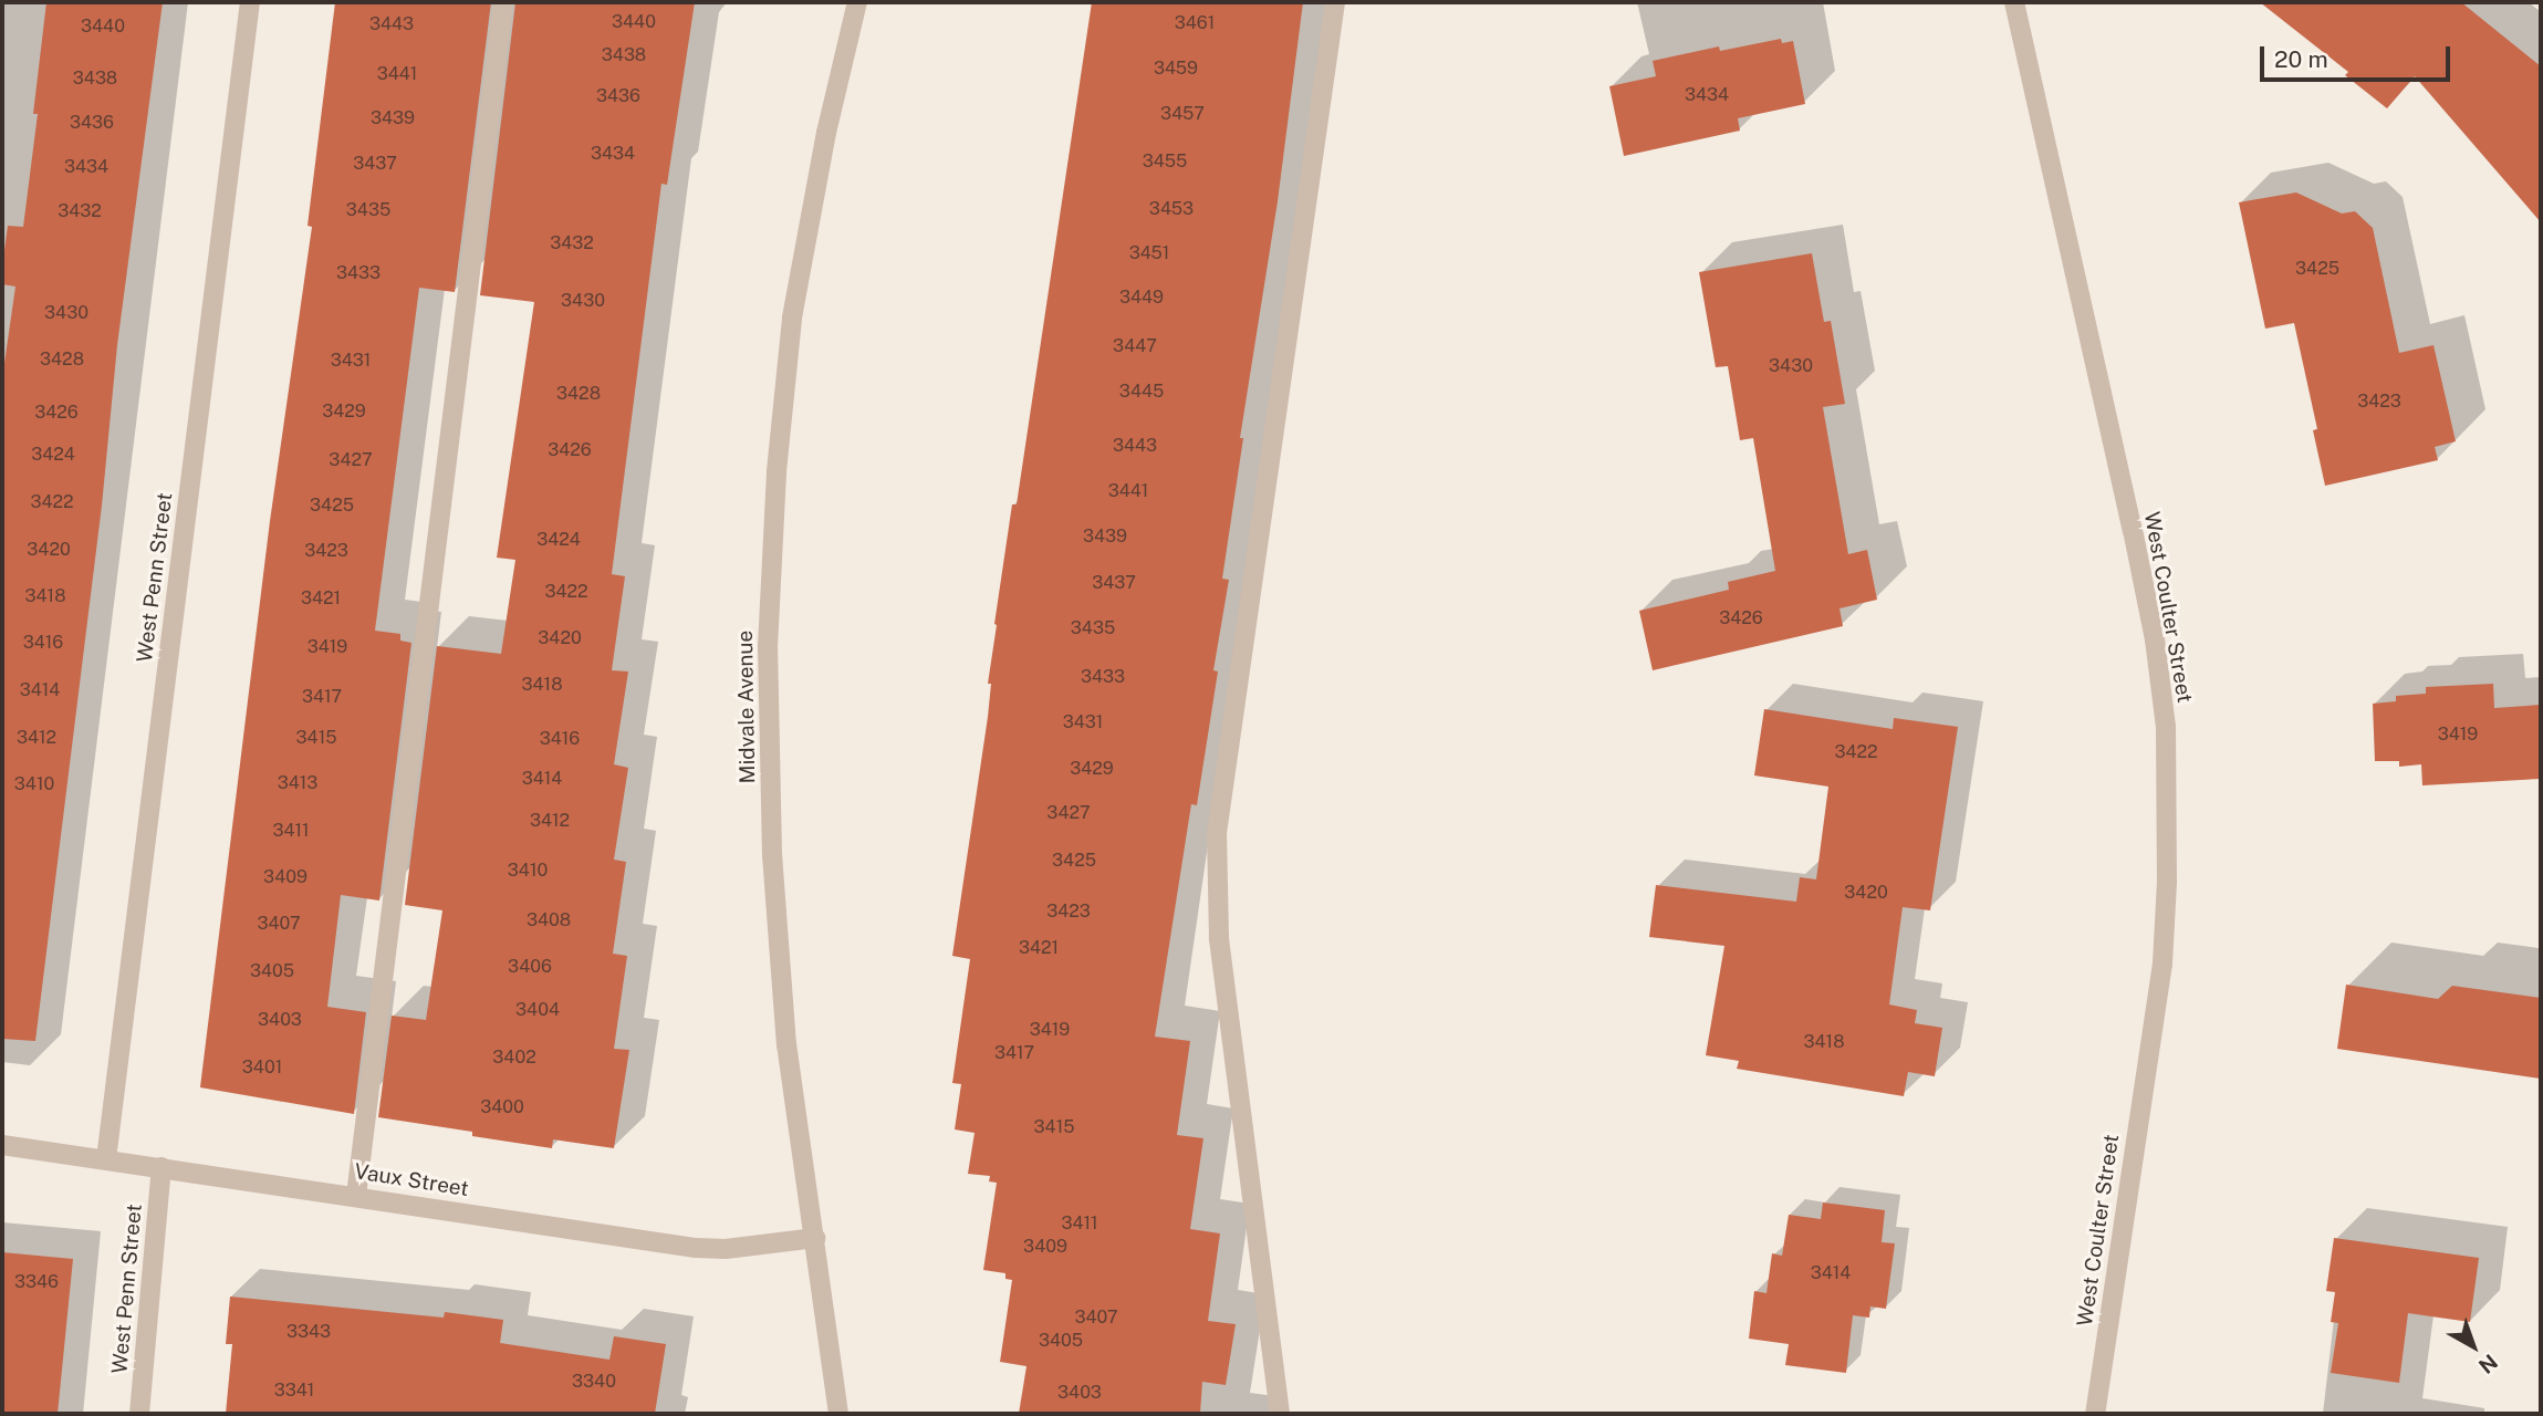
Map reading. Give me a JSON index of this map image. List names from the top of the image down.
{
  "streets": {
    "street": [
      "West Penn Street",
      "West Coulter Street",
      "Midvale Avenue",
      "Vaux Street"
    ]
  },
  "crossings": [
    ["West Penn Street", "Vaux Street"],
    ["Midvale Avenue", "Vaux Street"]
  ],
  "house_numbers": [
    "3440",
    "3461",
    "3443",
    "3440",
    "3438",
    "3459",
    "3441",
    "3438",
    "3434",
    "3436",
    "3457",
    "3439",
    "3436",
    "3434",
    "3455",
    "3437",
    "3434",
    "3453",
    "3435",
    "3432",
    "3432",
    "3451",
    "3425",
    "3433",
    "3449",
    "3430",
    "3430",
    "3447",
    "3428",
    "3431",
    "3430",
    "3445",
    "3428",
    "3423",
    "3429",
    "3426",
    "3443",
    "3426",
    "3424",
    "3427",
    "3441",
    "3422",
    "3425",
    "3439",
    "3424",
    "3420",
    "3423",
    "3437",
    "3422",
    "3418",
    "3421",
    "3426",
    "3435",
    "3420",
    "3416",
    "3419",
    "3433",
    "3418",
    "3414",
    "3417",
    "3431",
    "3419",
    "3412",
    "3415",
    "3416",
    "3422",
    "3429",
    "3414",
    "3413",
    "3410",
    "3427",
    "3412",
    "3411",
    "3425",
    "3410",
    "3409",
    "3420",
    "3423",
    "3408",
    "3407",
    "3421",
    "3406",
    "3405",
    "3404",
    "3403",
    "3419",
    "3418",
    "3417",
    "3402",
    "3401",
    "3400",
    "3415",
    "3411",
    "3409",
    "3414",
    "3346",
    "3407",
    "3343",
    "3405",
    "3340",
    "3341",
    "3403"
  ],
  "scale_bar": "20 m",
  "north": "bottom right"
}
